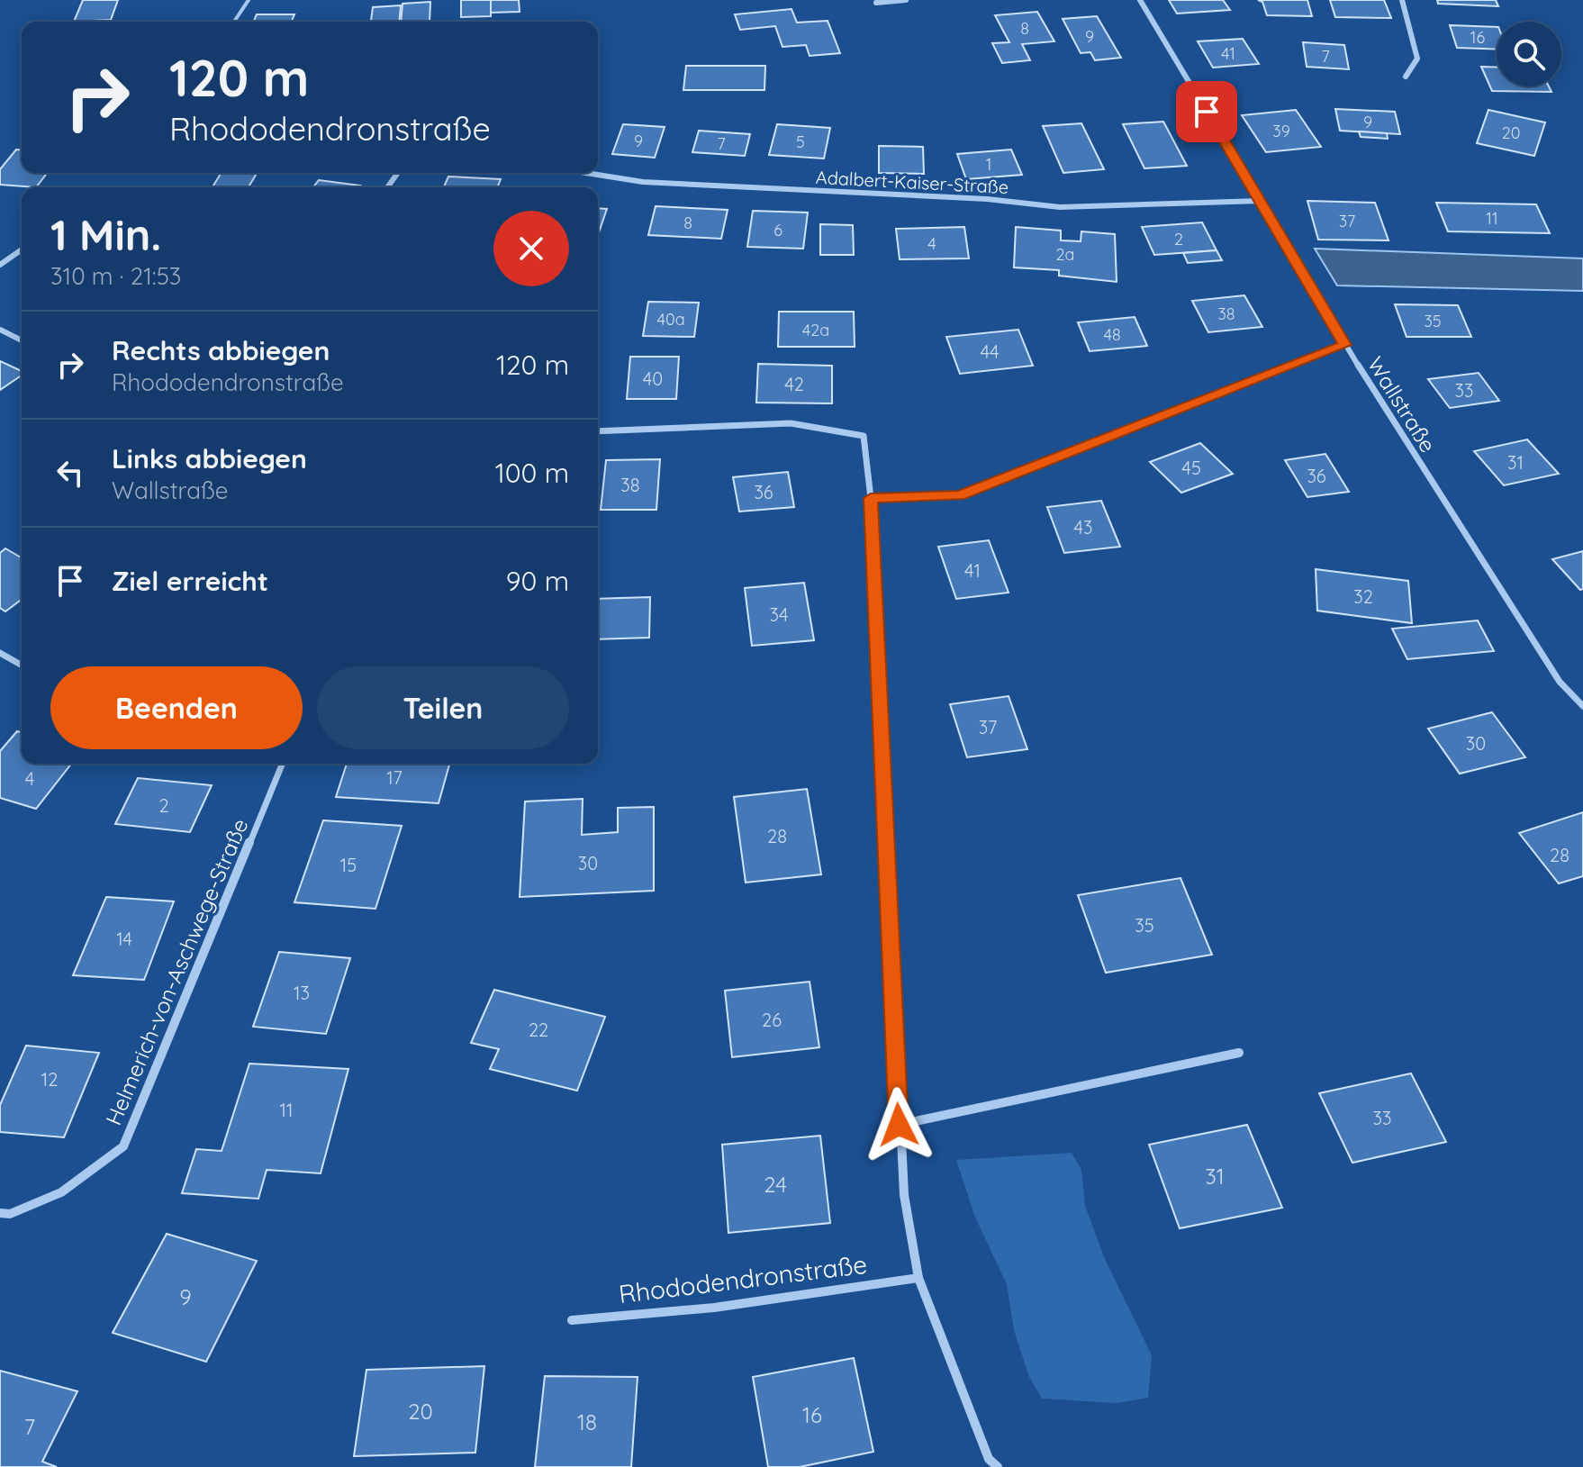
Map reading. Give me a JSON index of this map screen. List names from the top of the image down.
{
  "streets": {
    "street": [
      "Adalbert-Kaiser-Straße",
      "Wallstraße",
      "Helmerich-von-Aschwege-Straße",
      "Rhododendronstraße"
    ]
  },
  "crossings": [
    ["Adalbert-Kaiser-Straße", "Wallstraße"]
  ],
  "house_numbers": [
    "8",
    "9",
    "16",
    "41",
    "7",
    "9",
    "39",
    "20",
    "9",
    "5",
    "7",
    "1",
    "11",
    "37",
    "8",
    "6",
    "2",
    "4",
    "2a",
    "38",
    "40a",
    "35",
    "42a",
    "48",
    "44",
    "40",
    "42",
    "33",
    "31",
    "45",
    "36",
    "38",
    "36",
    "43",
    "41",
    "32",
    "34",
    "37",
    "30",
    "17",
    "4",
    "2",
    "28",
    "28",
    "30",
    "15",
    "35",
    "14",
    "13",
    "26",
    "22",
    "12",
    "11",
    "33",
    "31",
    "24",
    "9",
    "20",
    "16",
    "18",
    "7"
  ],
  "page": {
    "turn": ["120 m", "Rhododendronstraße"],
    "heading": ["1 Min.", "310 m · 21:53"],
    "list": [
      {
        "name": "Rechts abbiegen",
        "note": "Rhododendronstraße",
        "value": "120 m"
      },
      {
        "name": "Links abbiegen",
        "note": "Wallstraße",
        "value": "100 m"
      },
      {
        "name": "Ziel erreicht",
        "value": "90 m"
      }
    ],
    "buttons": ["Beenden", "Teilen"]
  }
}
